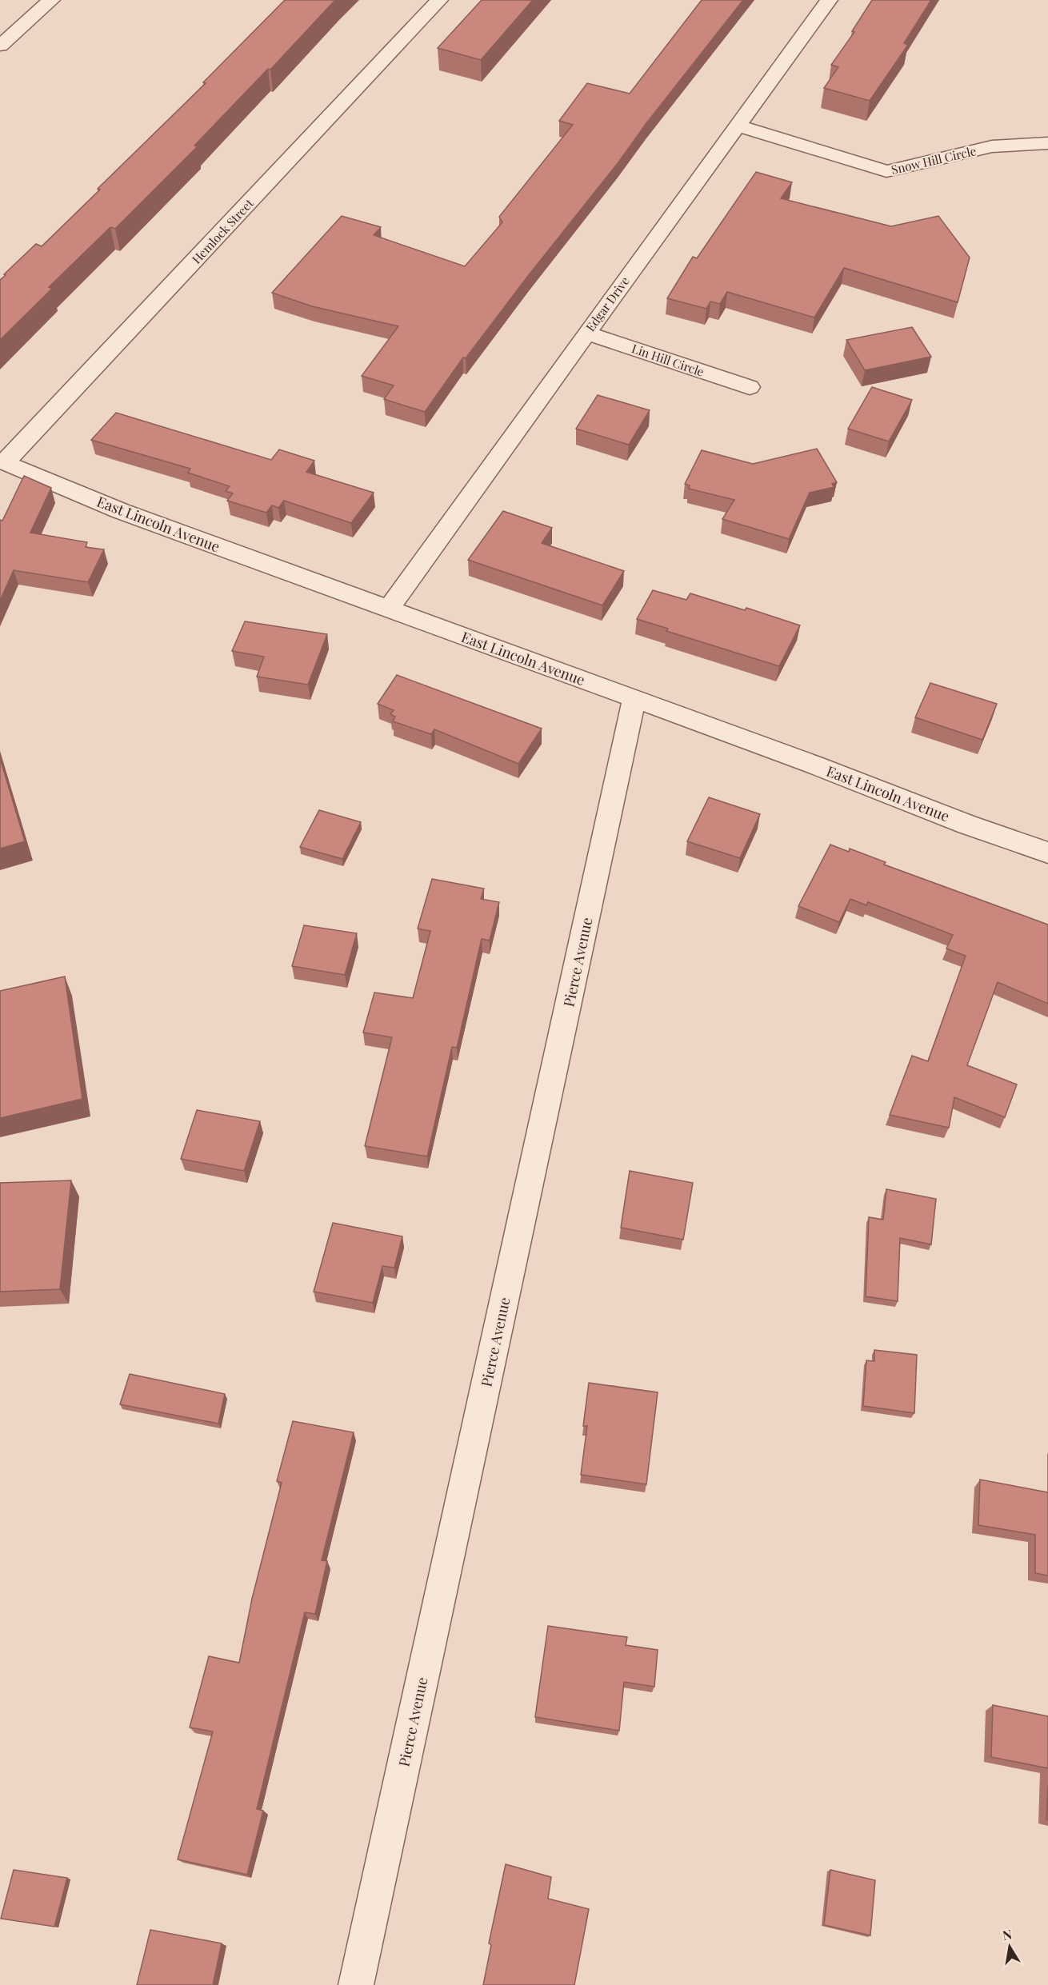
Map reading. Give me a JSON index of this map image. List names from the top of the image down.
{
  "streets": {
    "street": [
      "Snow Hill Circle",
      "Hemlock Street",
      "Edgar Drive",
      "Lin Hill Circle",
      "East Lincoln Avenue",
      "Pierce Avenue"
    ]
  },
  "crossings": [
    ["Snow Hill Circle", "Edgar Drive"],
    ["Hemlock Street", "East Lincoln Avenue"],
    ["Edgar Drive", "Lin Hill Circle"],
    ["Edgar Drive", "East Lincoln Avenue"],
    ["East Lincoln Avenue", "Pierce Avenue"]
  ],
  "north": "top"
}
